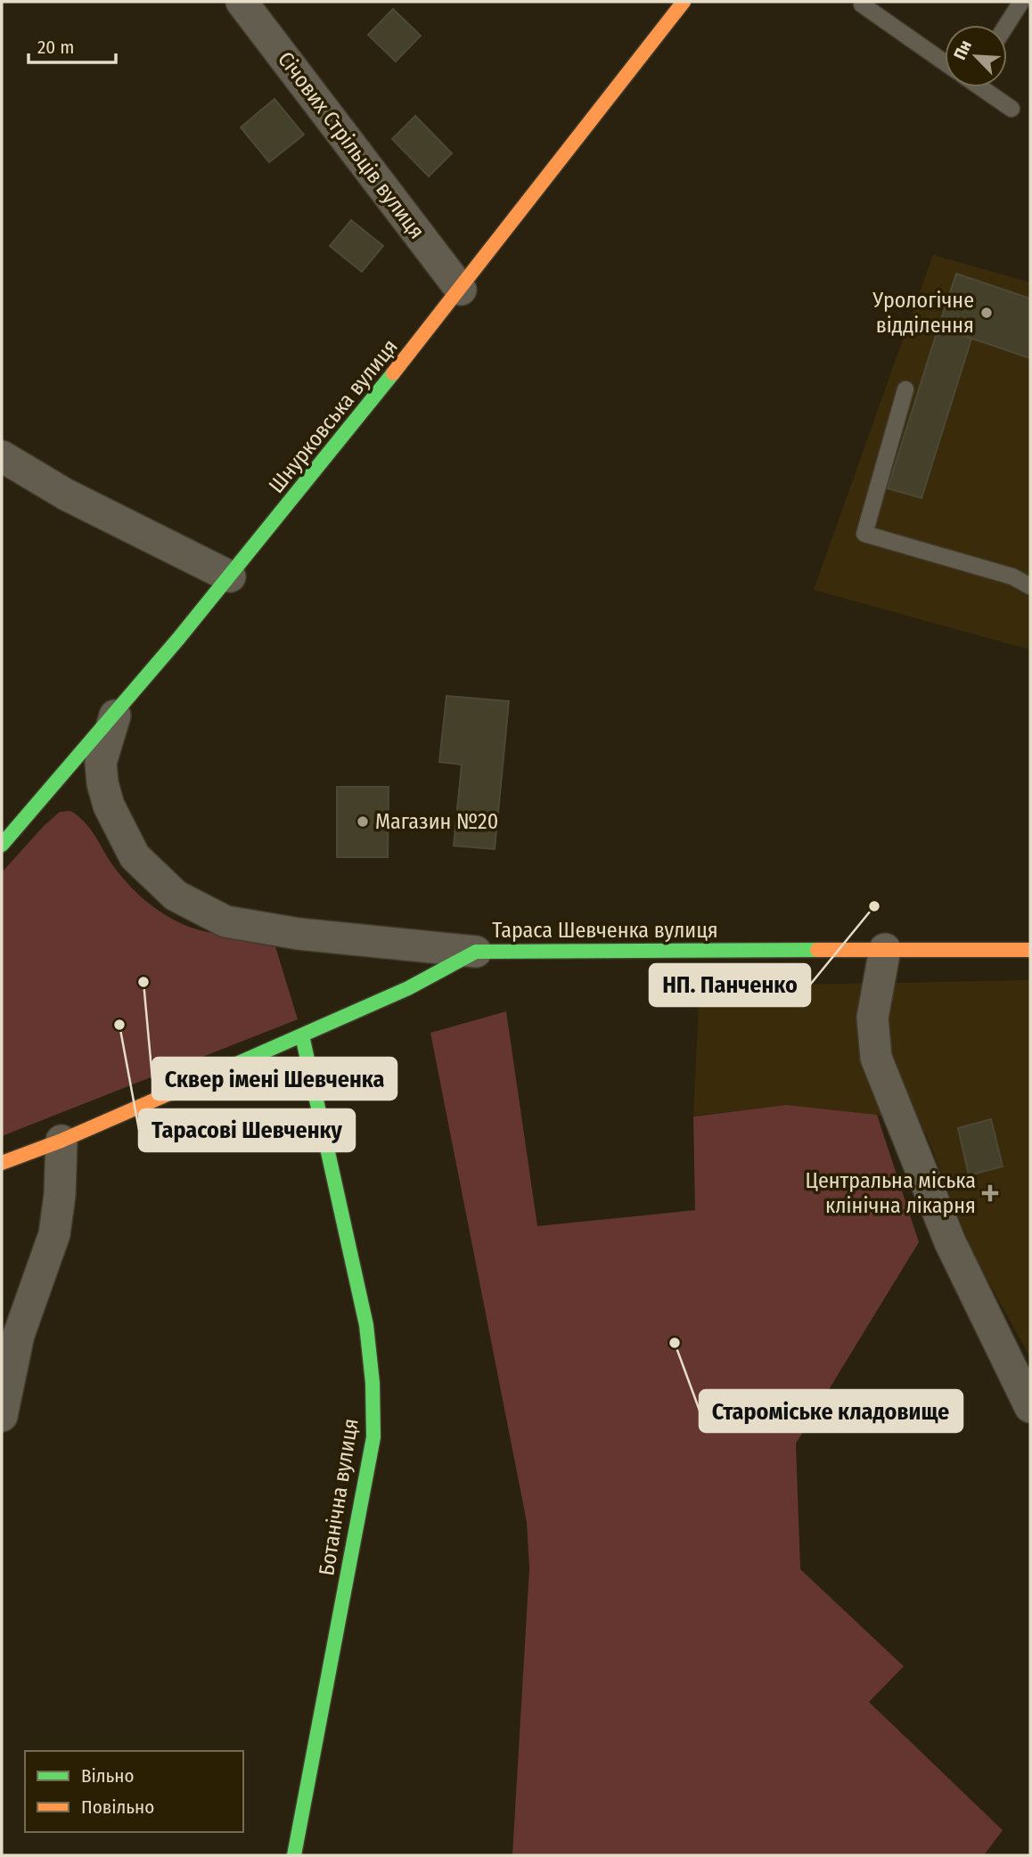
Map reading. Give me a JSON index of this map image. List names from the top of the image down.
{
  "streets": {
    "street": [
      "Січових Стрільців вулиця",
      "Шнурковська вулиця",
      "Тараса Шевченка вулиця",
      "Ботанічна вулиця"
    ]
  },
  "crossings": [
    ["Січових Стрільців вулиця", "Шнурковська вулиця"],
    ["Тараса Шевченка вулиця", "Ботанічна вулиця"]
  ],
  "places": {
    "other": [
      "Урологічне відділення",
      "Магазин №20",
      "НП. Панченко",
      "Сквер імені Шевченка",
      "Тарасові Шевченку",
      "Староміське кладовище"
    ],
    "health": ["Центральна міська клінічна лікарня"]
  },
  "legend": ["Вільно", "Повільно"],
  "scale_bar": "20 m",
  "north": "top left"
}
